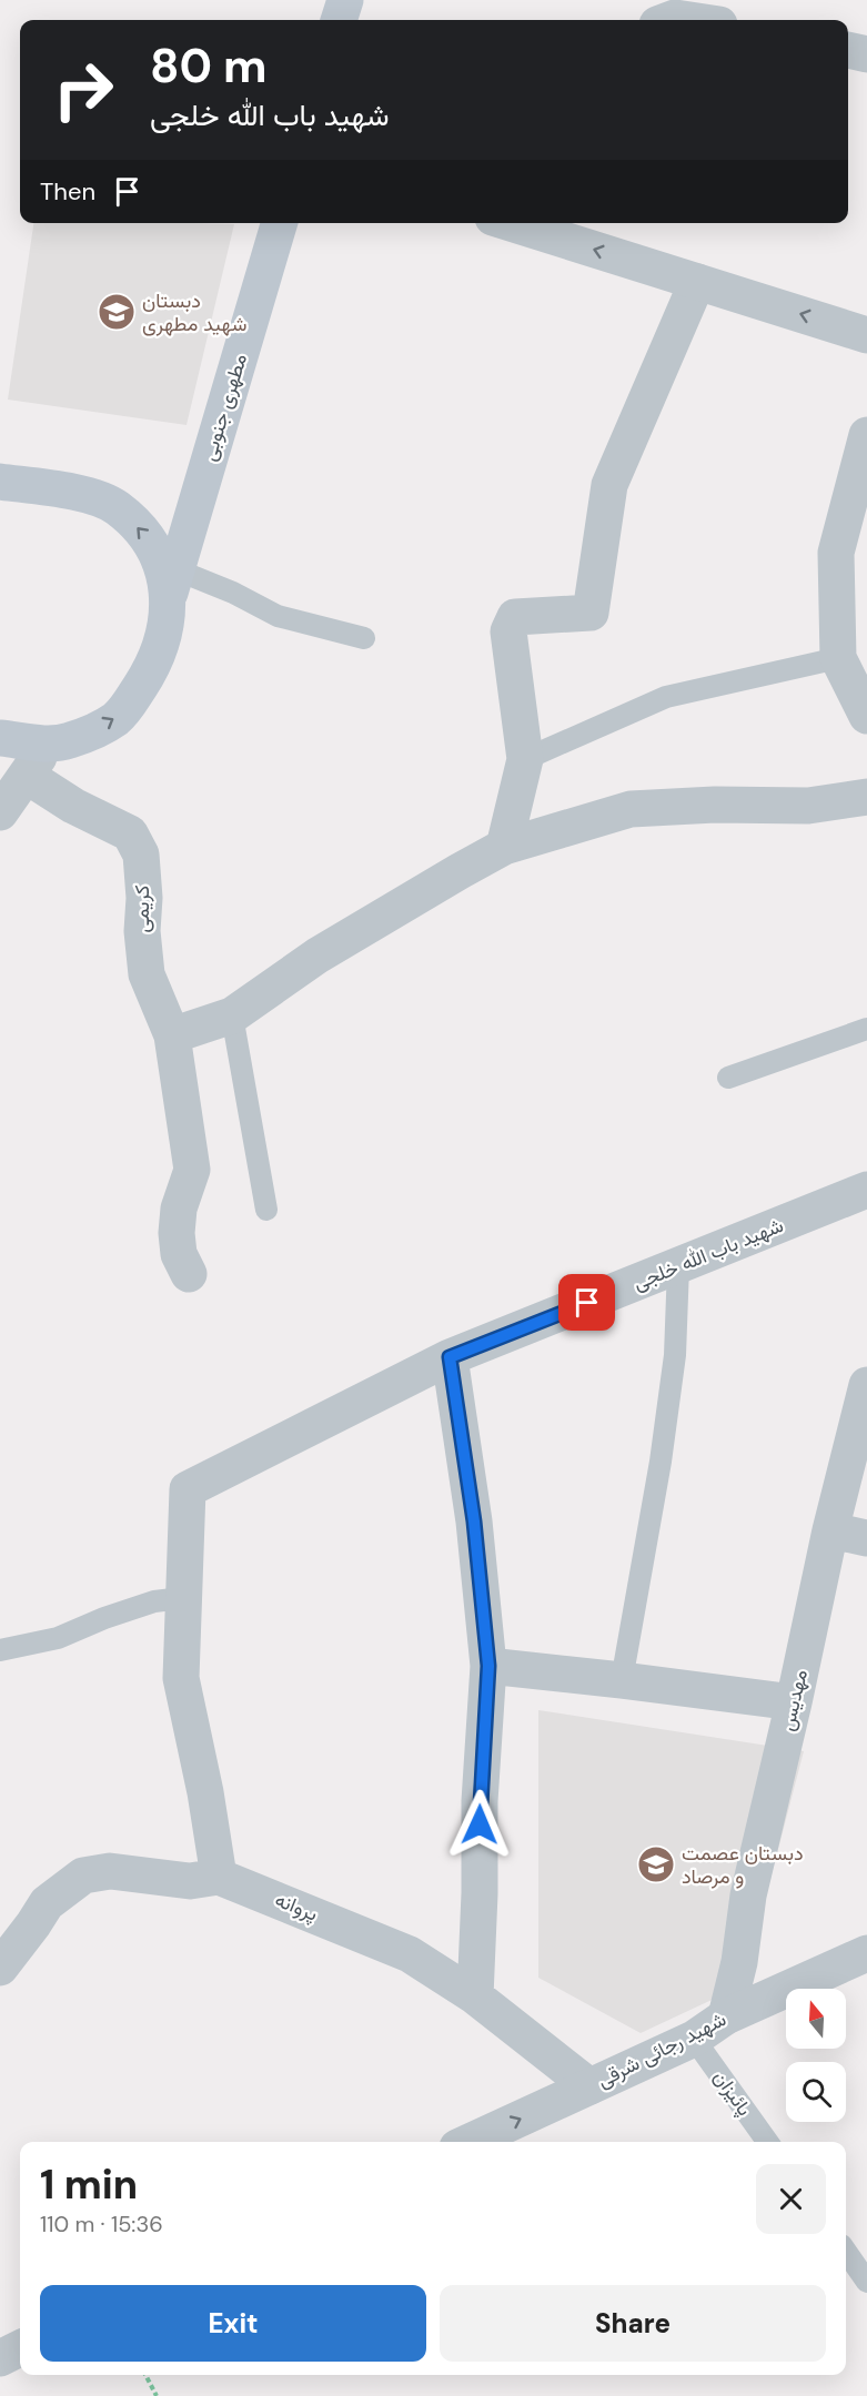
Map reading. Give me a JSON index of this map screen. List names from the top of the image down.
{
  "streets": {
    "main road": ["مطهری جنوبی"],
    "street": [
      "کریمی",
      "شهید باب الله خلجی",
      "مهدیس",
      "پروانه",
      "شهید رجائی شرقی"
    ],
    "lane": ["پائیزان"]
  },
  "crossings": [
    ["مهدیس", "شهید رجائی شرقی"],
    ["پروانه", "شهید رجائی شرقی"],
    ["شهید رجائی شرقی", "پائیزان"]
  ],
  "places": {
    "school or university": ["دبستان شهید مطهری", "دبستان عصمت و مرصاد"]
  },
  "north": "top",
  "page": {
    "turn": ["80 m", "شهید باب الله خلجی"],
    "then": "Then",
    "heading": ["1 min", "110 m · 15:36"],
    "buttons": ["Exit", "Share"]
  }
}
